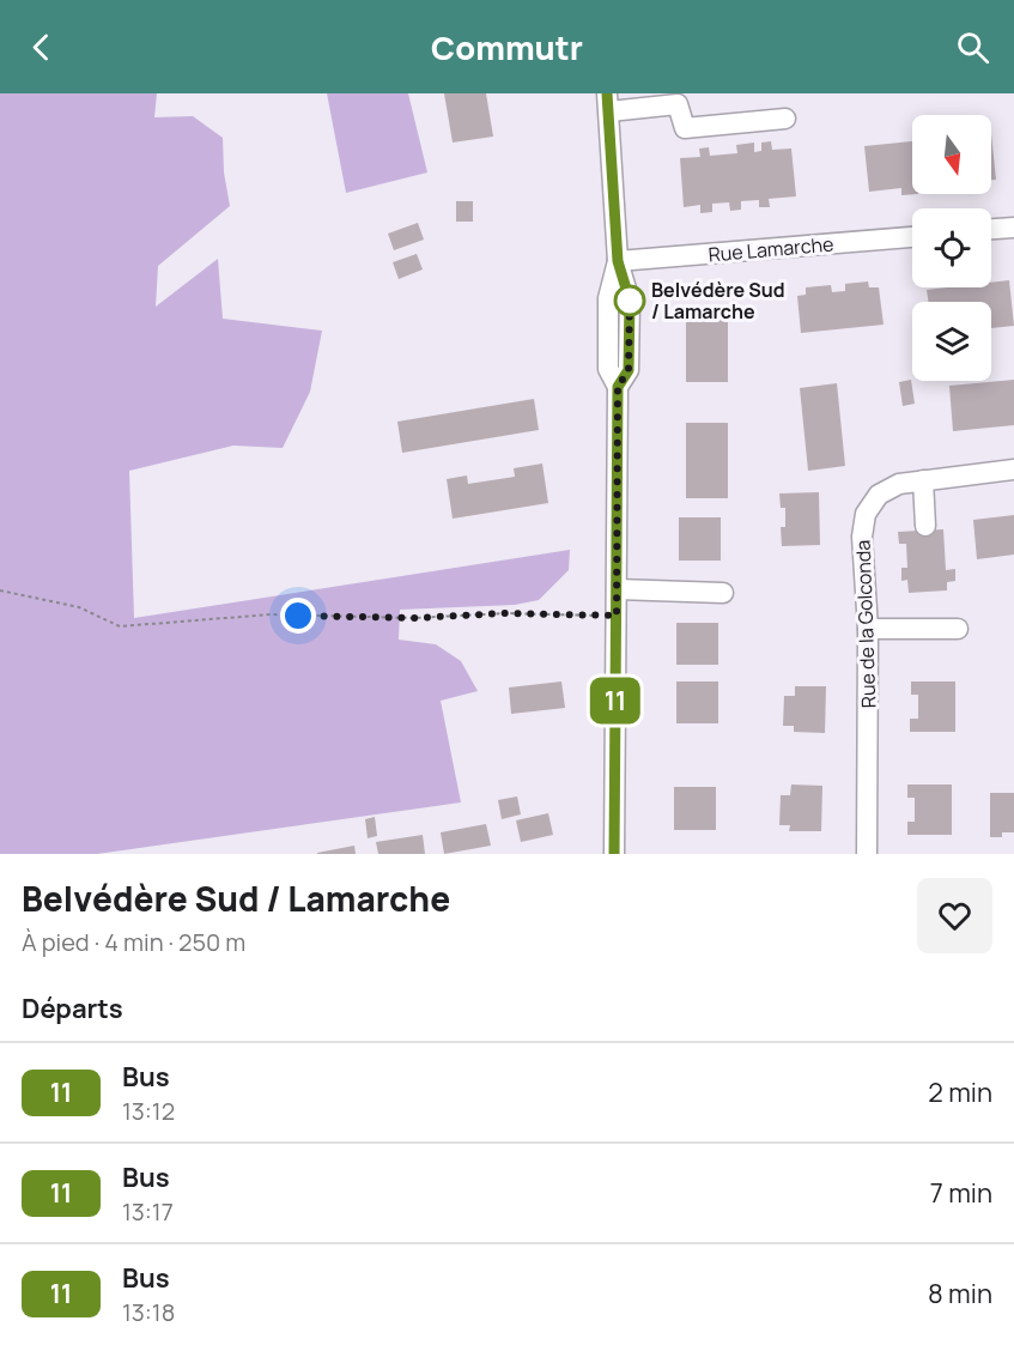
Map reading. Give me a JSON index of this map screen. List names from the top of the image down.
{
  "streets": {
    "street": ["Rue Lamarche", "Rue de la Golconda"]
  },
  "places": ["Belvédère Sud / Lamarche"],
  "lines": ["bus line 11"],
  "north": "bottom",
  "page": {
    "header": "Commutr",
    "on_map": "11",
    "heading": [
      ["Belvédère Sud / Lamarche", "À pied · 4 min · 250 m"],
      "Départs"
    ],
    "list": [
      {
        "mark": "11",
        "name": "Bus",
        "note": "13:12",
        "value": "2 min"
      },
      {
        "mark": "11",
        "name": "Bus",
        "note": "13:17",
        "value": "7 min"
      },
      {
        "mark": "11",
        "name": "Bus",
        "note": "13:18",
        "value": "8 min"
      }
    ]
  }
}
